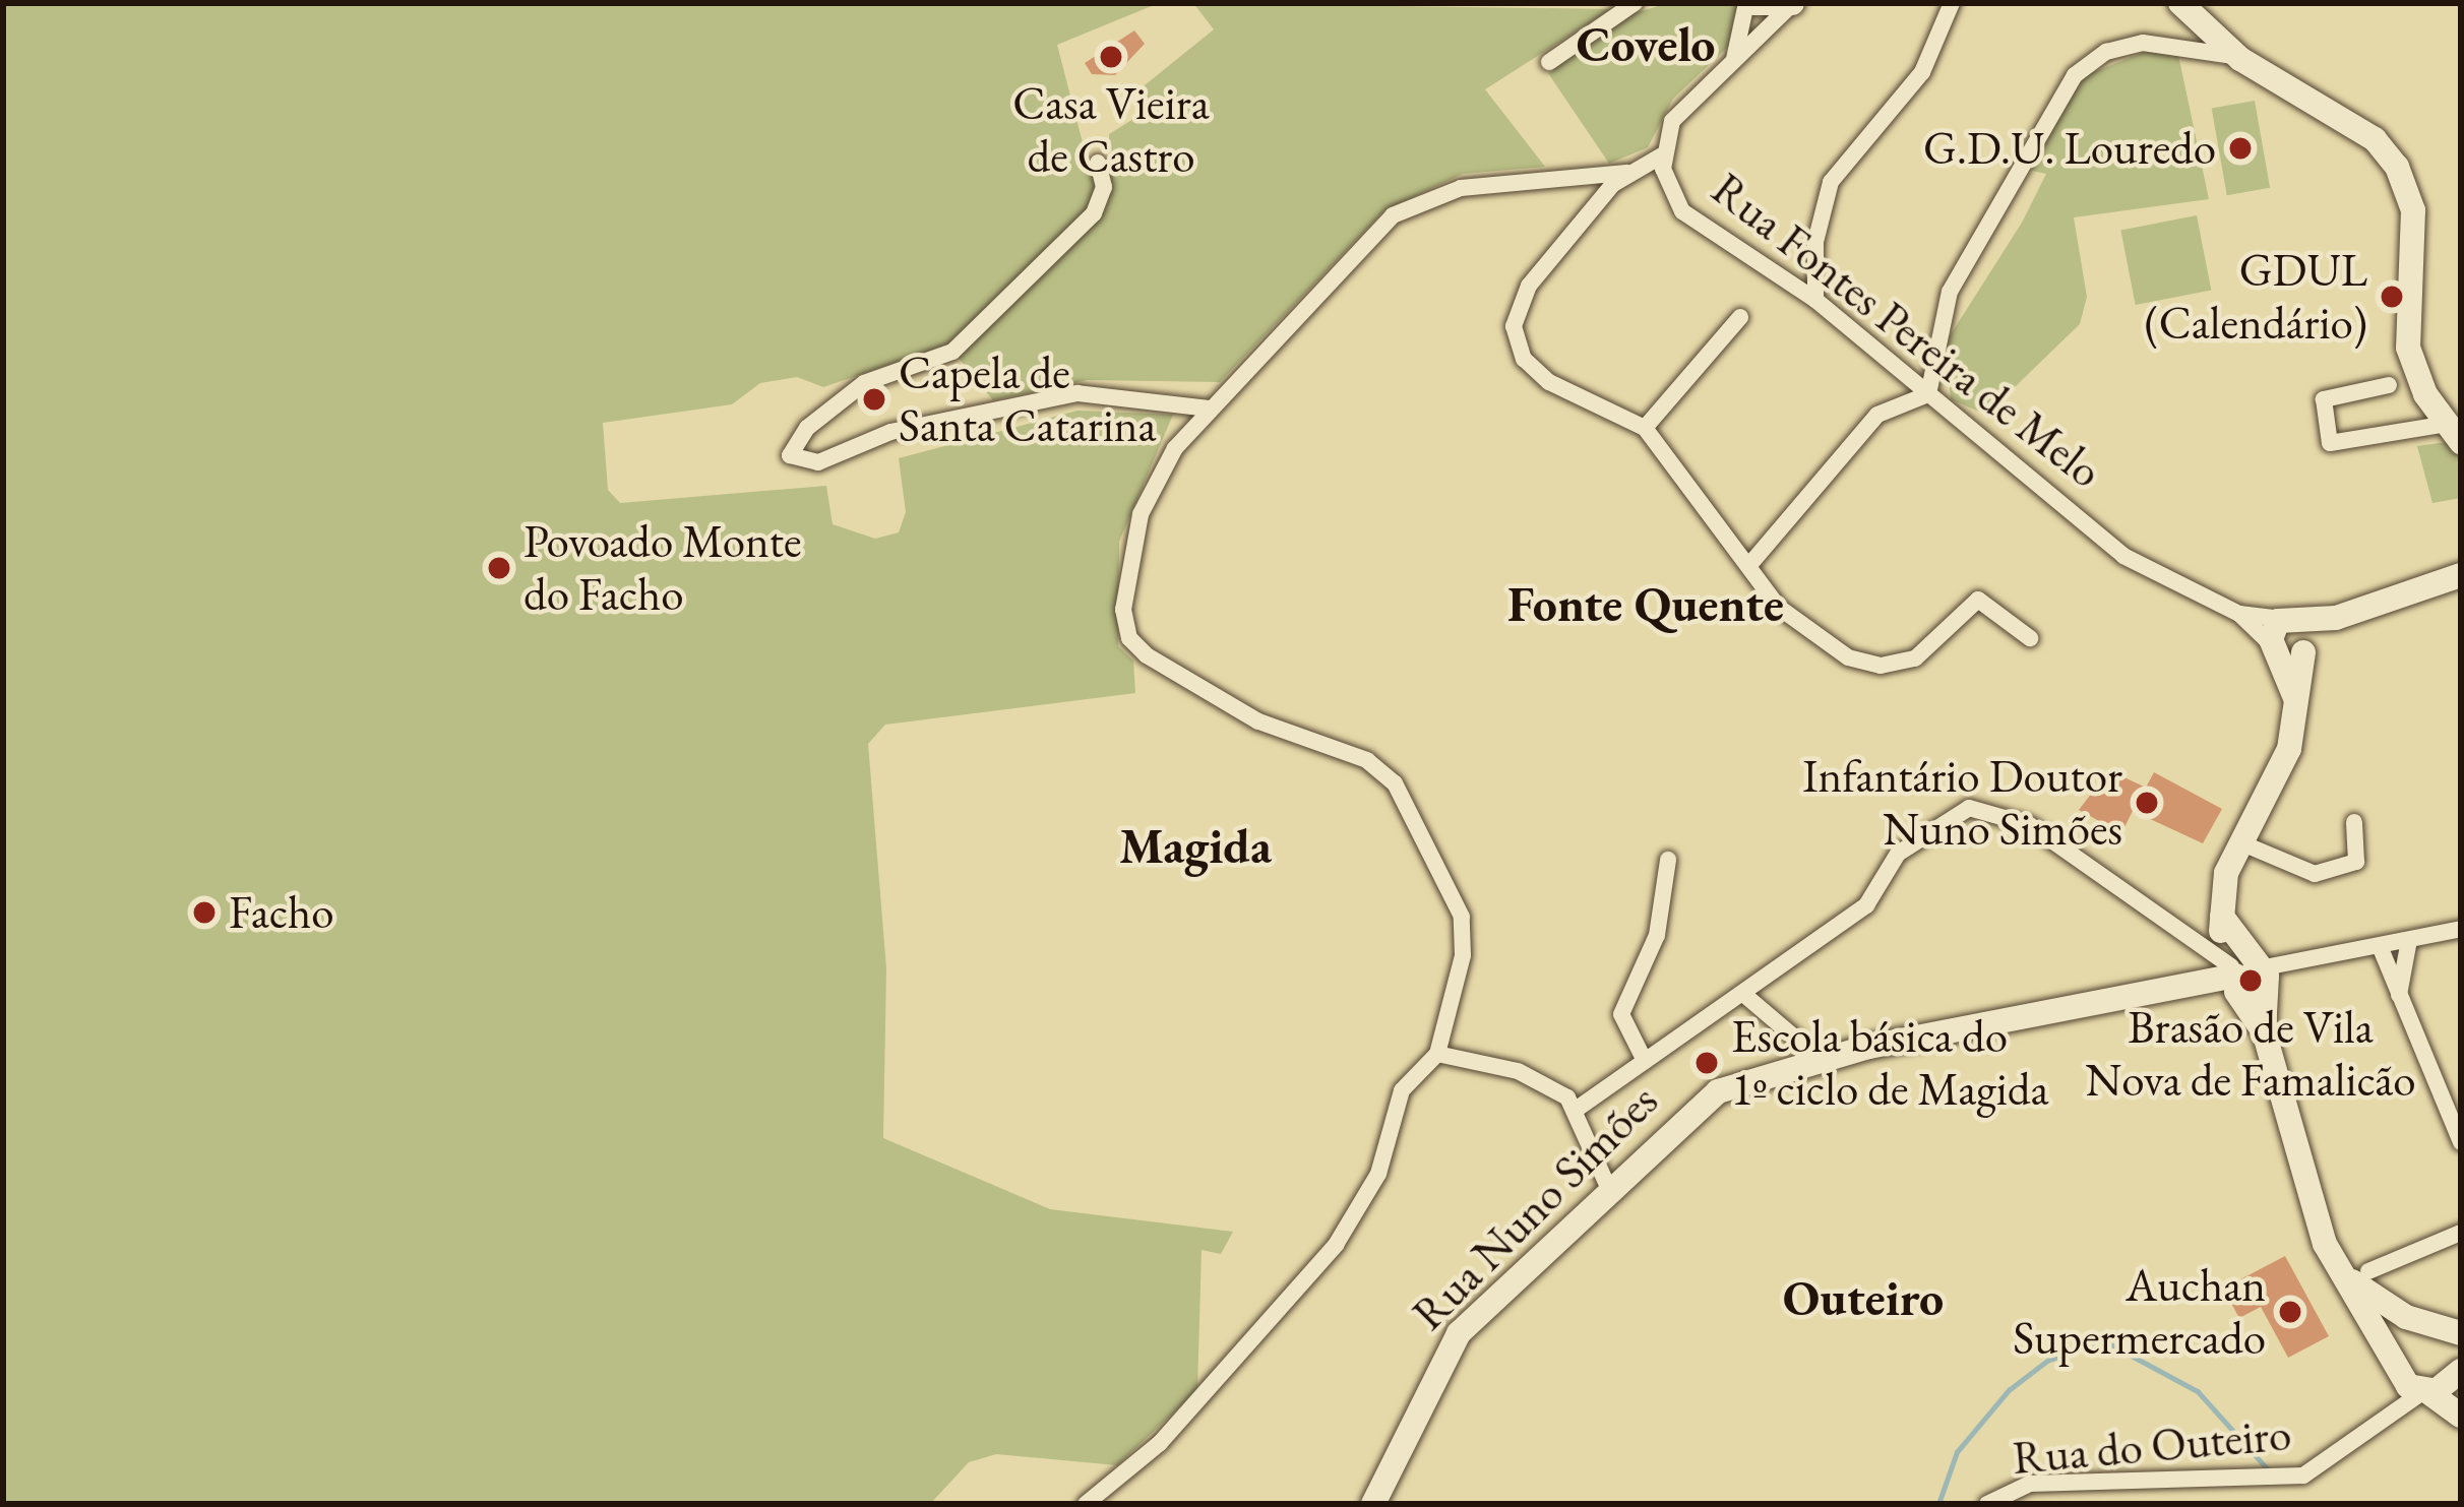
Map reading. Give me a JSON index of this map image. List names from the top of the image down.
{
  "streets": {
    "street": ["Rua Fontes Pereira de Melo", "Rua Nuno Simões", "Rua do Outeiro"]
  },
  "districts": [
    "Covelo",
    "Fonte Quente",
    "Magida",
    "Outeiro"
  ],
  "places": [
    "Casa Vieira de Castro",
    "G.D.U. Louredo",
    "GDUL (Calendário)",
    "Capela de Santa Catarina",
    "Povoado Monte do Facho",
    "Infantário Doutor Nuno Simões",
    "Facho",
    "Brasão de Vila Nova de Famalicão",
    "Escola básica do 1º ciclo de Magida",
    "Auchan Supermercado"
  ]
}
